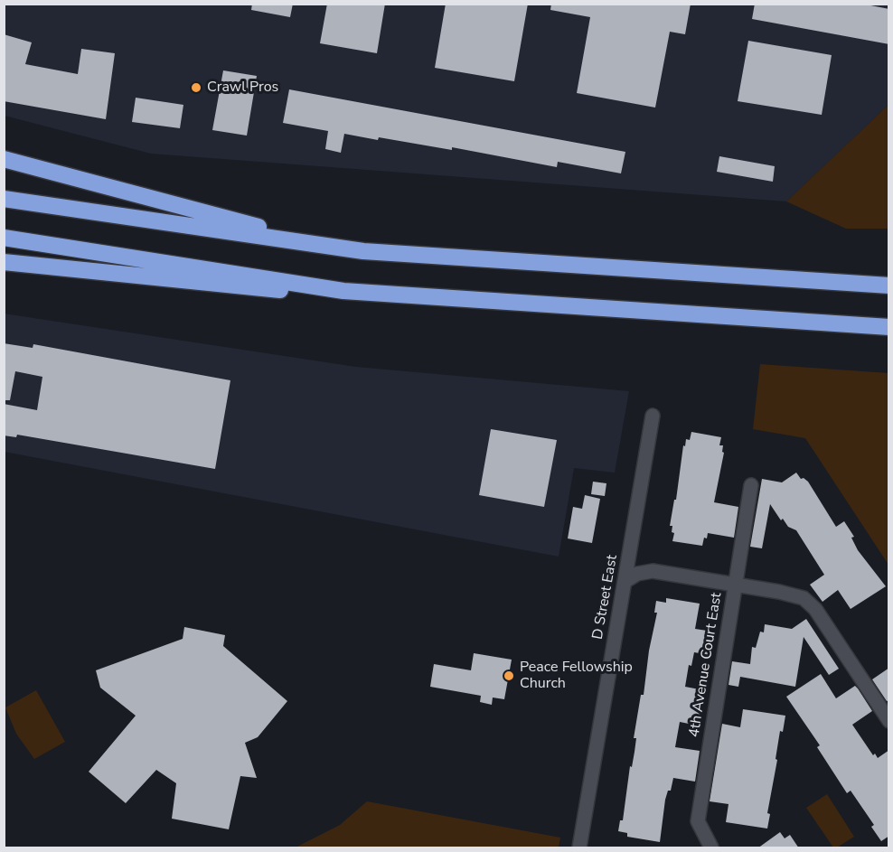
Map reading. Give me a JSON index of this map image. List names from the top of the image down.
{
  "streets": {
    "street": ["D Street East", "4th Avenue Court East"]
  },
  "places": ["Crawl Pros", "Peace Fellowship Church"]
}
